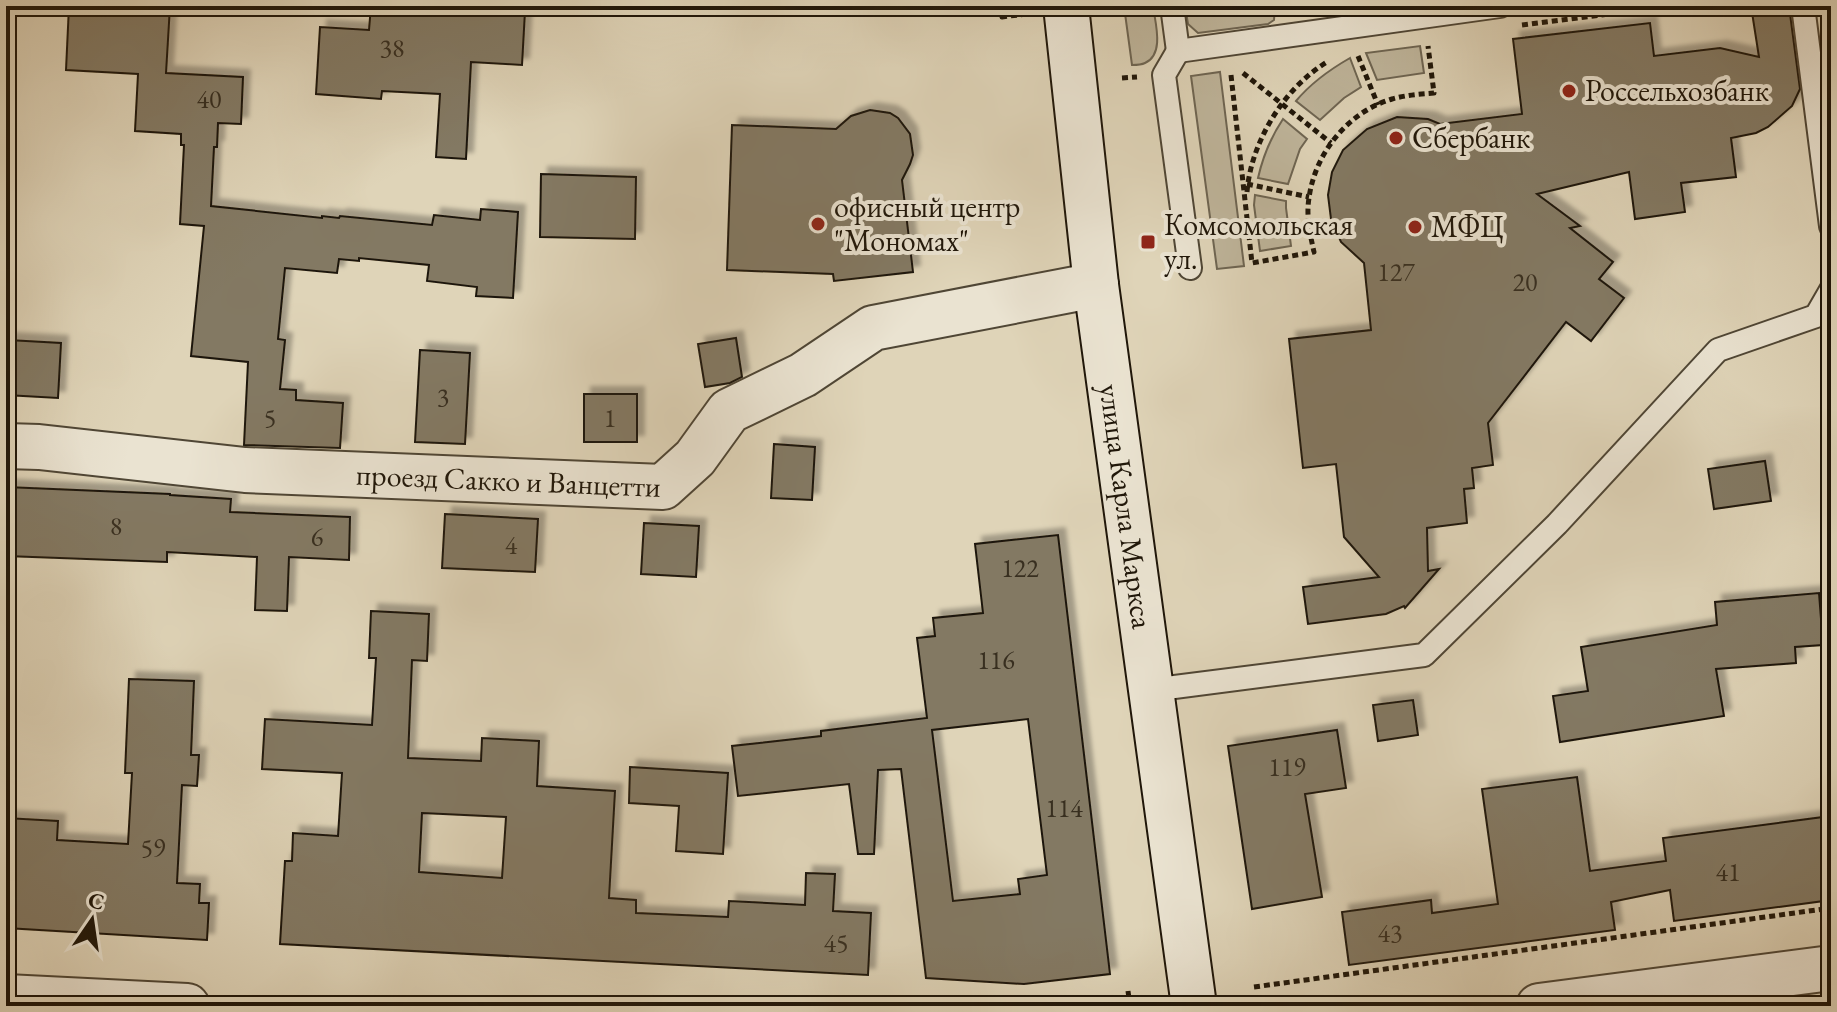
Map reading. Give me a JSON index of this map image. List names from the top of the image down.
{
  "streets": {
    "street": ["проезд Сакко и Ванцетти", "улица Карла Маркса"]
  },
  "crossings": [
    ["проезд Сакко и Ванцетти", "улица Карла Маркса"]
  ],
  "places": {
    "other": [
      "Россельхозбанк",
      "Сбербанк",
      "офисный центр \"Мономах\"",
      "МФЦ"
    ],
    "transit": ["Комсомольская ул."]
  },
  "house_numbers": [
    "38",
    "40",
    "127",
    "20",
    "3",
    "5",
    "1",
    "8",
    "6",
    "4",
    "122",
    "116",
    "119",
    "114",
    "59",
    "41",
    "43",
    "45"
  ],
  "north": "top"
}
